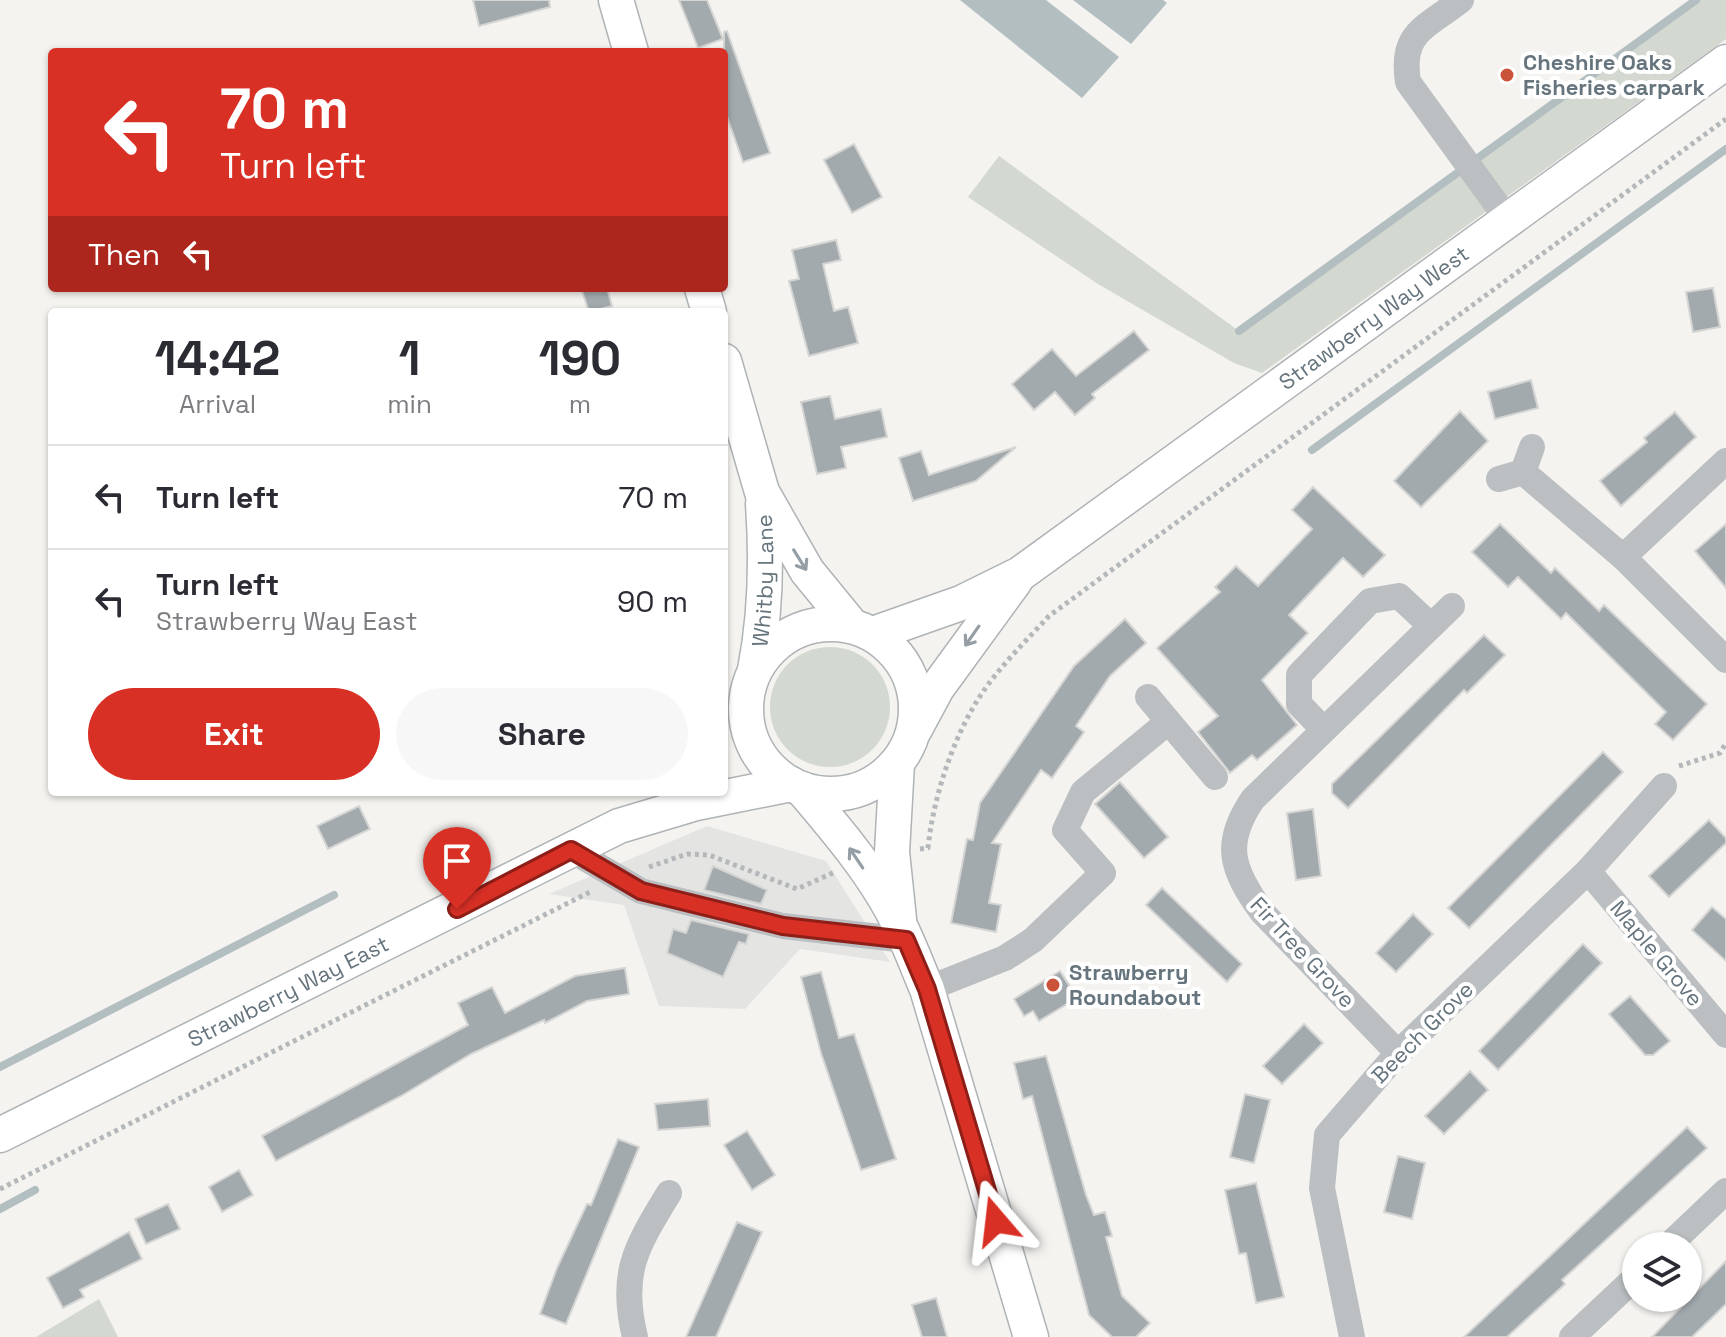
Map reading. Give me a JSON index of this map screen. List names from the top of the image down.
{
  "streets": {
    "main road": ["Strawberry Way West", "Whitby Lane", "Strawberry Way East"],
    "street": ["Fir Tree Grove", "Maple Grove", "Beech Grove"]
  },
  "crossings": [
    ["Strawberry Way West", "Whitby Lane"],
    ["Strawberry Way West", "Strawberry Way East"],
    ["Whitby Lane", "Strawberry Way East"],
    ["Fir Tree Grove", "Beech Grove"],
    ["Maple Grove", "Beech Grove"]
  ],
  "one_way": ["Whitby Lane"],
  "places": ["Cheshire Oaks Fisheries carpark", "Strawberry Roundabout"],
  "page": {
    "turn": ["70 m", "Turn left"],
    "then": "Then",
    "eta": [
      "14:42",
      "Arrival",
      "1",
      "min",
      "190",
      "m"
    ],
    "list": [
      {
        "name": "Turn left",
        "value": "70 m"
      },
      {
        "name": "Turn left",
        "note": "Strawberry Way East",
        "value": "90 m"
      }
    ],
    "buttons": ["Exit", "Share"]
  }
}
